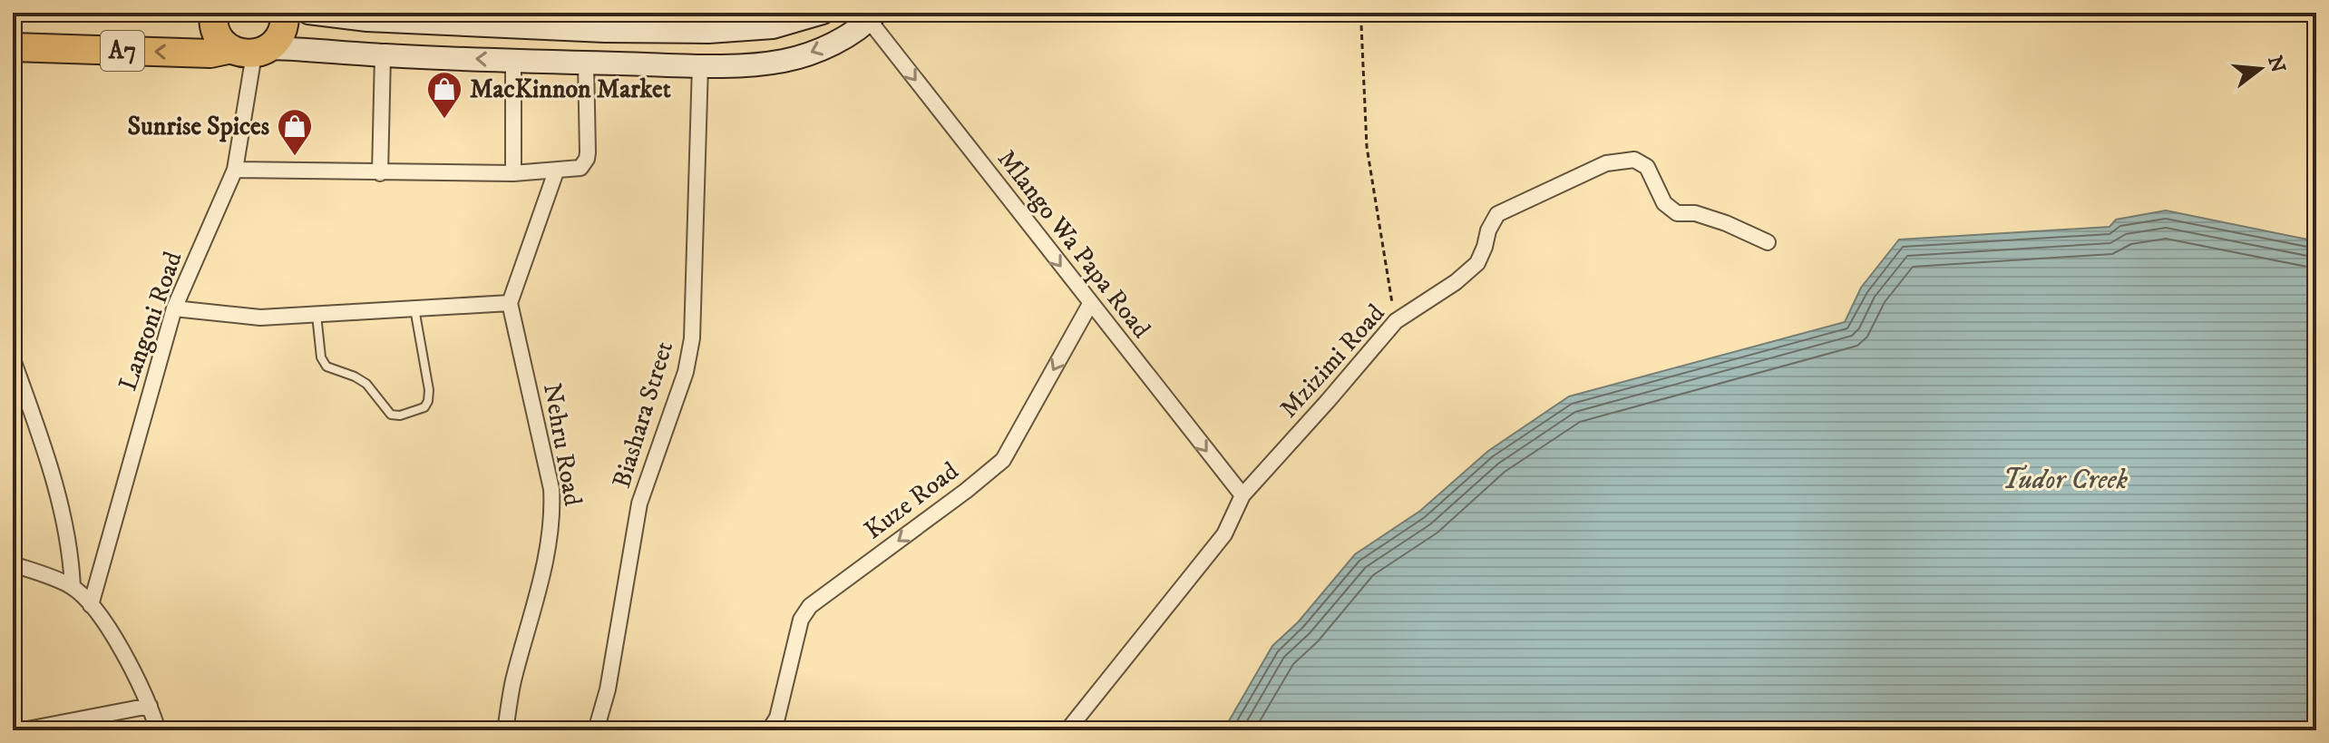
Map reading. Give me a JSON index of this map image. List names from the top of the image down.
{
  "streets": {
    "highway": ["A7"],
    "street": [
      "Mlango Wa Papa Road",
      "Langoni Road",
      "Mzizimi Road",
      "Biashara Street",
      "Nehru Road",
      "Kuze Road"
    ]
  },
  "crossings": [
    ["A7", "Langoni Road"],
    ["Mlango Wa Papa Road", "Mzizimi Road"],
    ["Mlango Wa Papa Road", "Kuze Road"]
  ],
  "one_way": ["Mlango Wa Papa Road", "Kuze Road"],
  "water": ["Tudor Creek"],
  "places": {
    "shop": ["MacKinnon Market", "Sunrise Spices"]
  },
  "north": "right"
}
